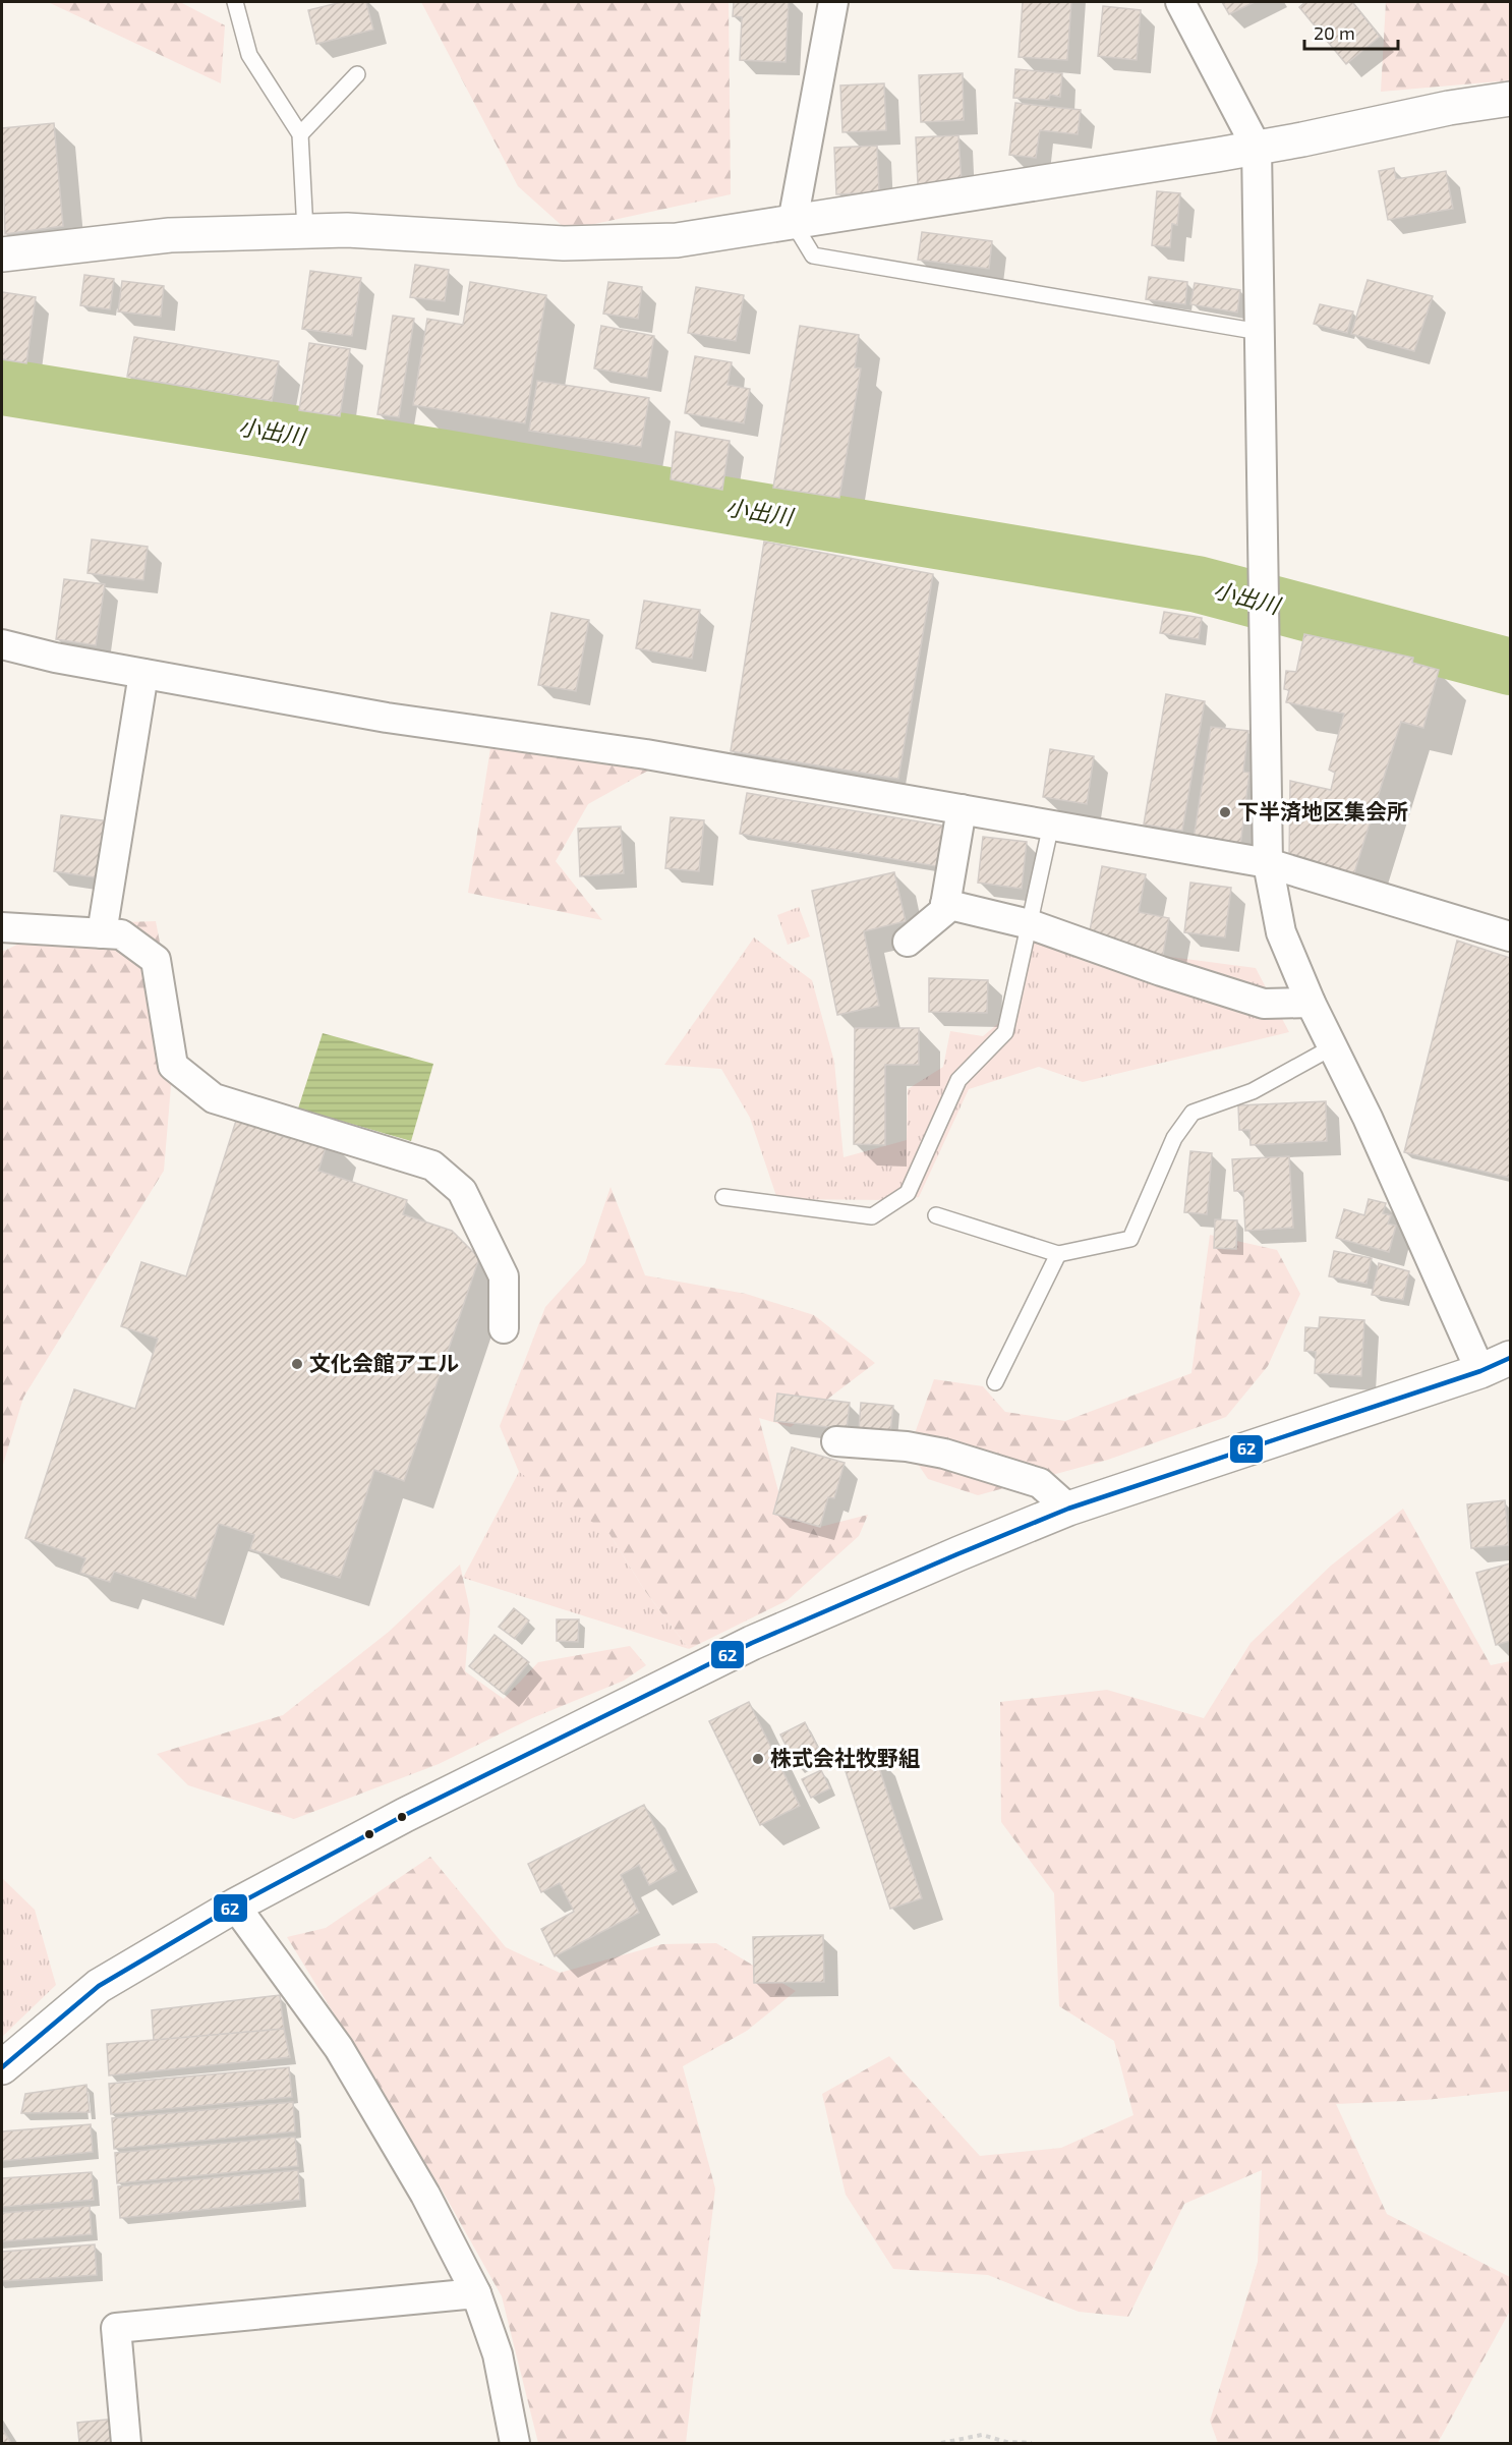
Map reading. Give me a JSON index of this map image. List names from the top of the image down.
{
  "water": ["小出川"],
  "places": ["下半済地区集会所", "文化会館アエル", "株式会社牧野組"],
  "lines": ["transit line 62"],
  "scale_bar": "20 m"
}
